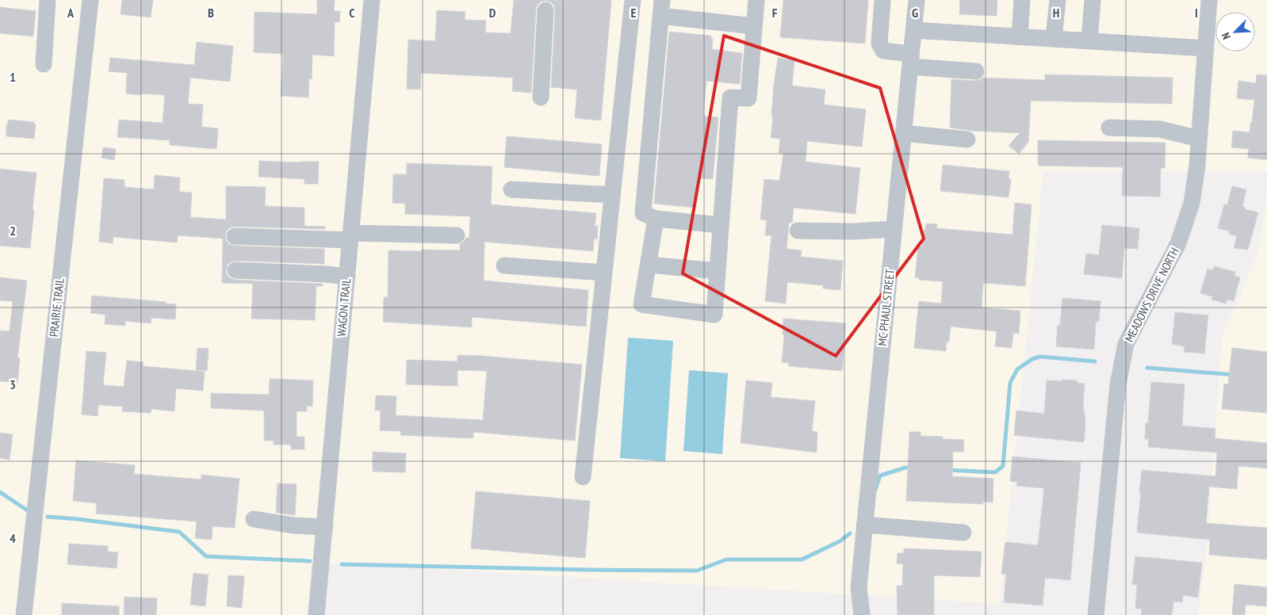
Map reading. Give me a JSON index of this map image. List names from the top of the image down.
{
  "streets": {
    "street": [
      "MEADOWS DRIVE NORTH",
      "PRAIRIE TRAIL",
      "WAGON TRAIL",
      "MC PHAUL STREET"
    ]
  },
  "north": "bottom left",
  "grid": {
    "columns": [
      "A",
      "B",
      "C",
      "D",
      "E",
      "F",
      "G",
      "H",
      "I"
    ],
    "rows": [
      "1",
      "2",
      "3",
      "4"
    ]
  }
}
